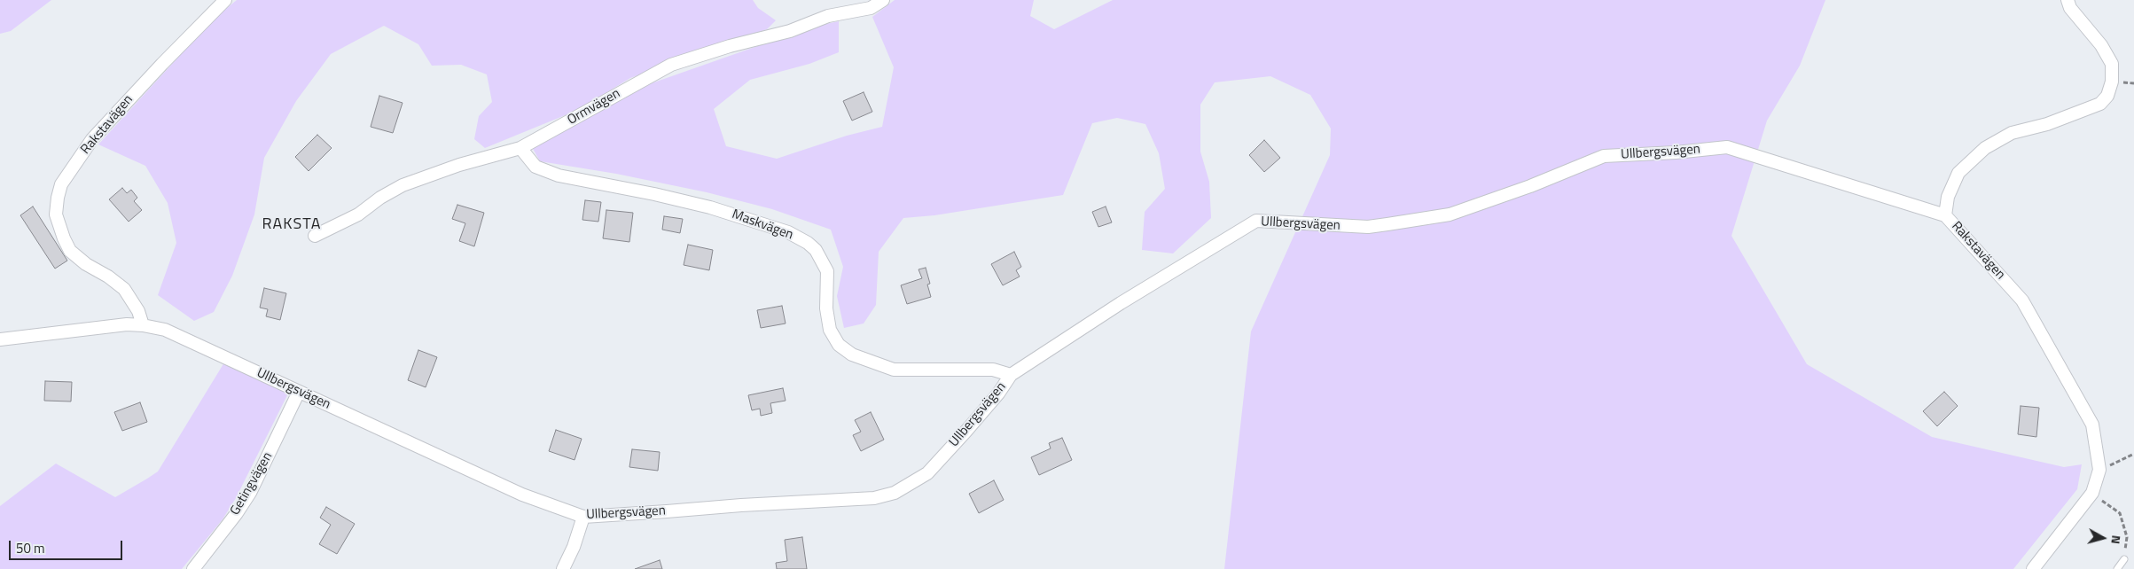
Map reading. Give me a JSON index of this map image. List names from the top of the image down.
{
  "streets": {
    "street": [
      "Ormvägen",
      "Rakstavägen",
      "Ullbergsvägen",
      "Maskvägen",
      "Getingvägen"
    ]
  },
  "crossings": [
    ["Ormvägen", "Maskvägen"],
    ["Rakstavägen", "Ullbergsvägen"],
    ["Ullbergsvägen", "Maskvägen"],
    ["Ullbergsvägen", "Getingvägen"]
  ],
  "districts": ["RAKSTA"],
  "scale_bar": "50 m",
  "north": "right"
}
